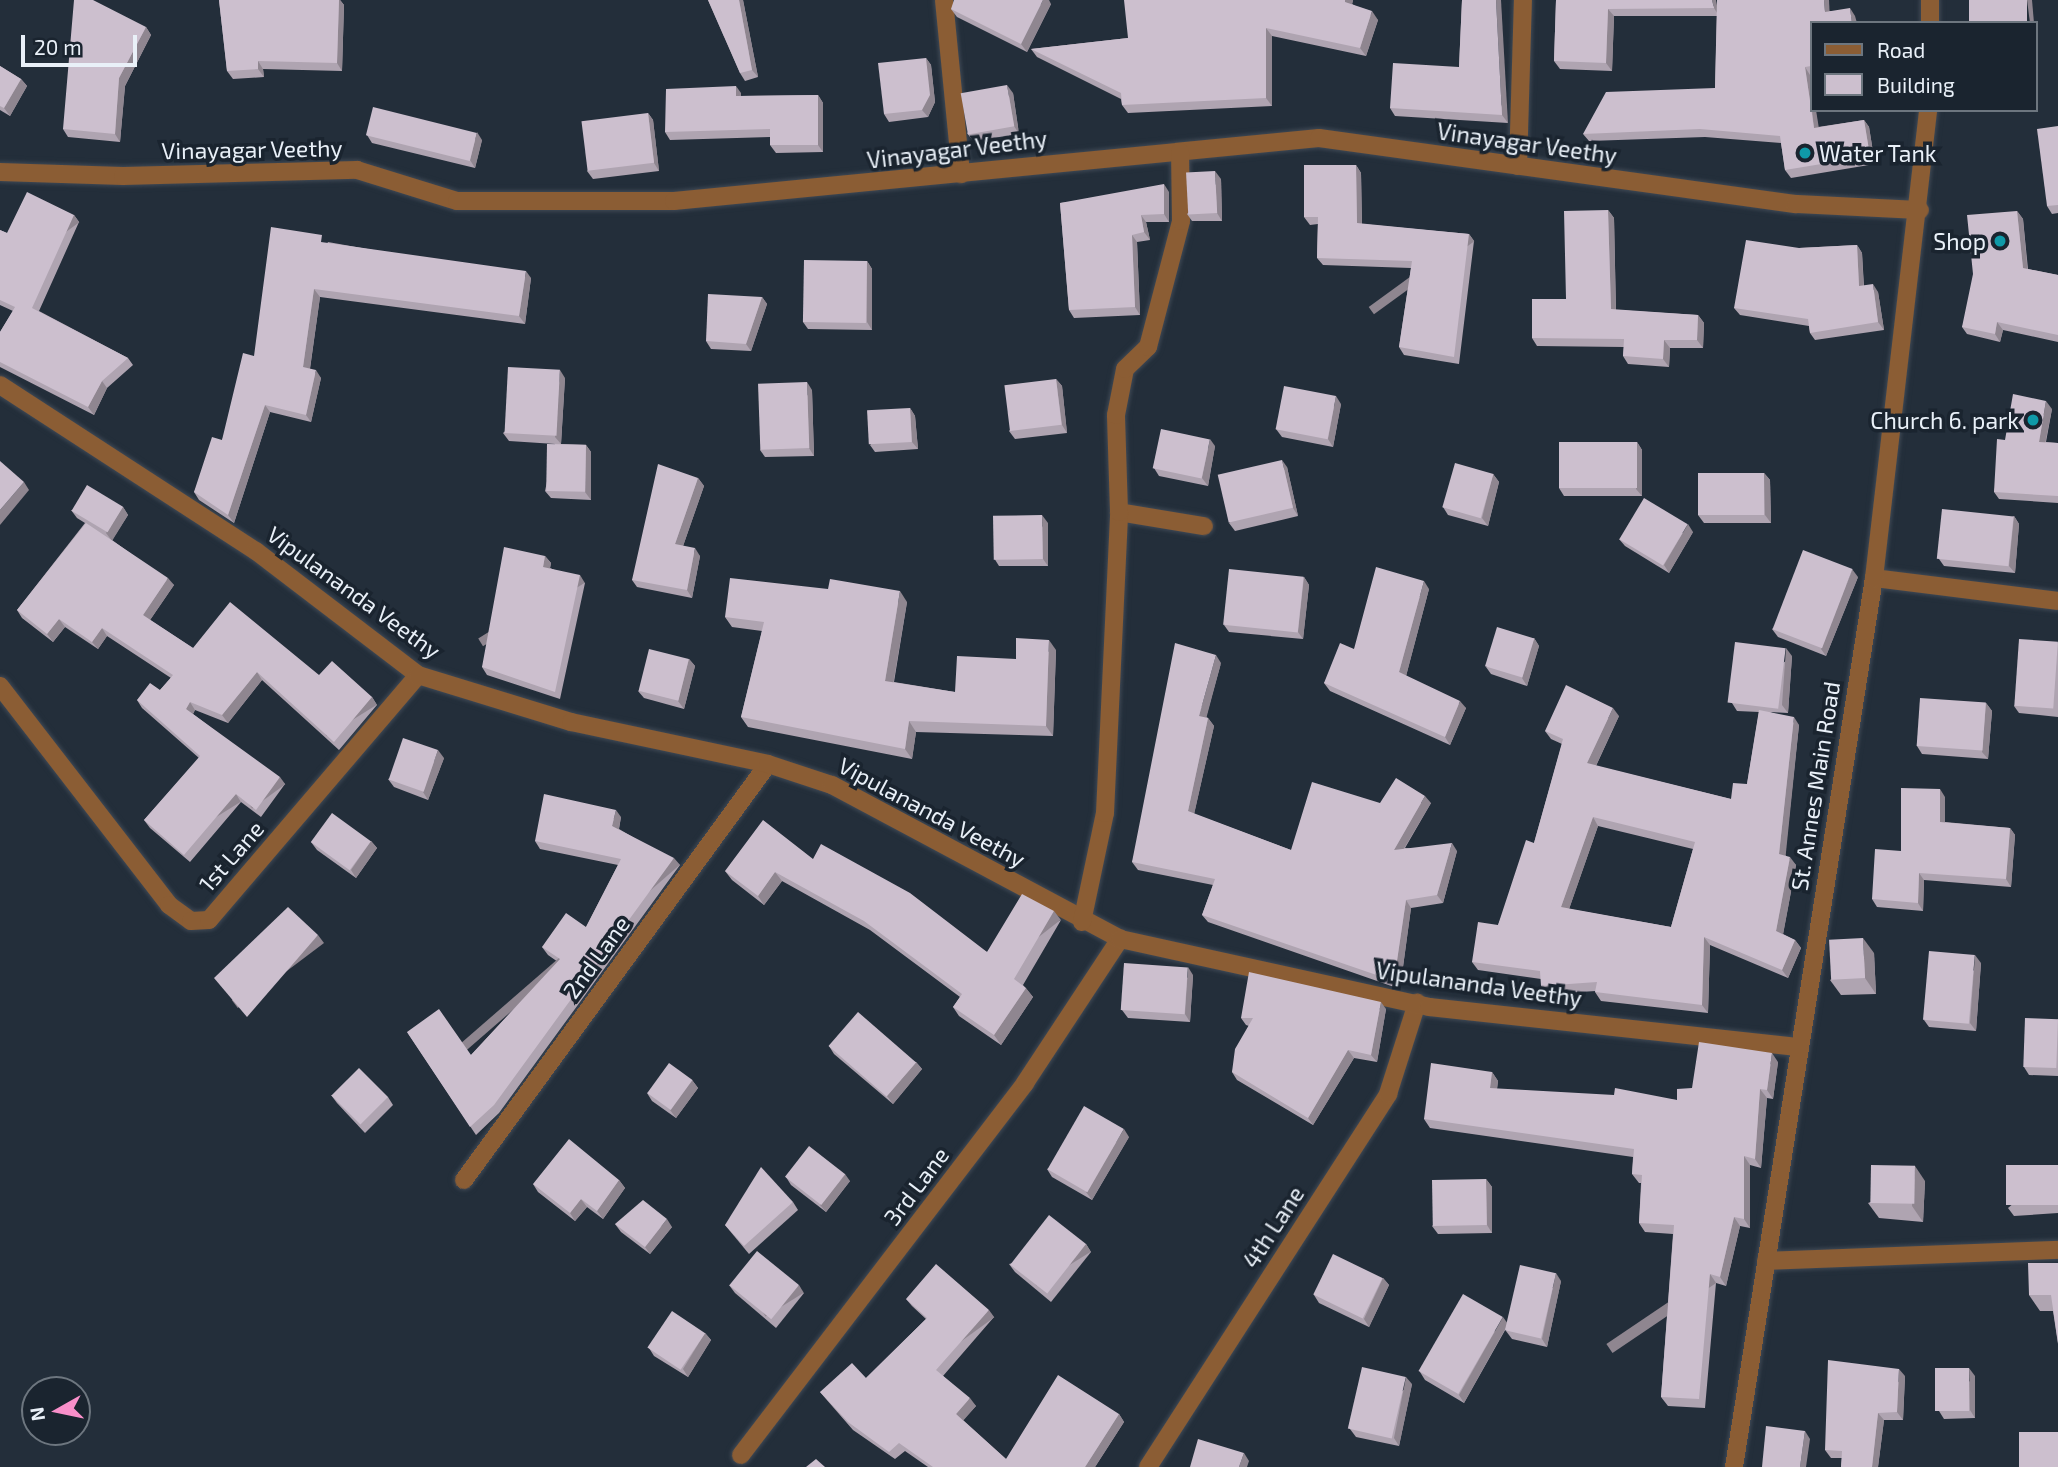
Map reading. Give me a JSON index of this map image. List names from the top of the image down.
{
  "streets": {
    "street": [
      "Vinayagar Veethy",
      "Vipulananda Veethy",
      "St. Annes Main Road",
      "1st Lane",
      "2nd Lane",
      "3rd Lane",
      "4th Lane"
    ]
  },
  "crossings": [
    ["Vinayagar Veethy", "St. Annes Main Road"],
    ["Vipulananda Veethy", "St. Annes Main Road"],
    ["Vipulananda Veethy", "1st Lane"],
    ["Vipulananda Veethy", "2nd Lane"],
    ["Vipulananda Veethy", "3rd Lane"],
    ["Vipulananda Veethy", "4th Lane"]
  ],
  "places": ["Water Tank", "Shop", "Church 6. park"],
  "legend": ["Road", "Building"],
  "scale_bar": "20 m",
  "north": "left"
}
